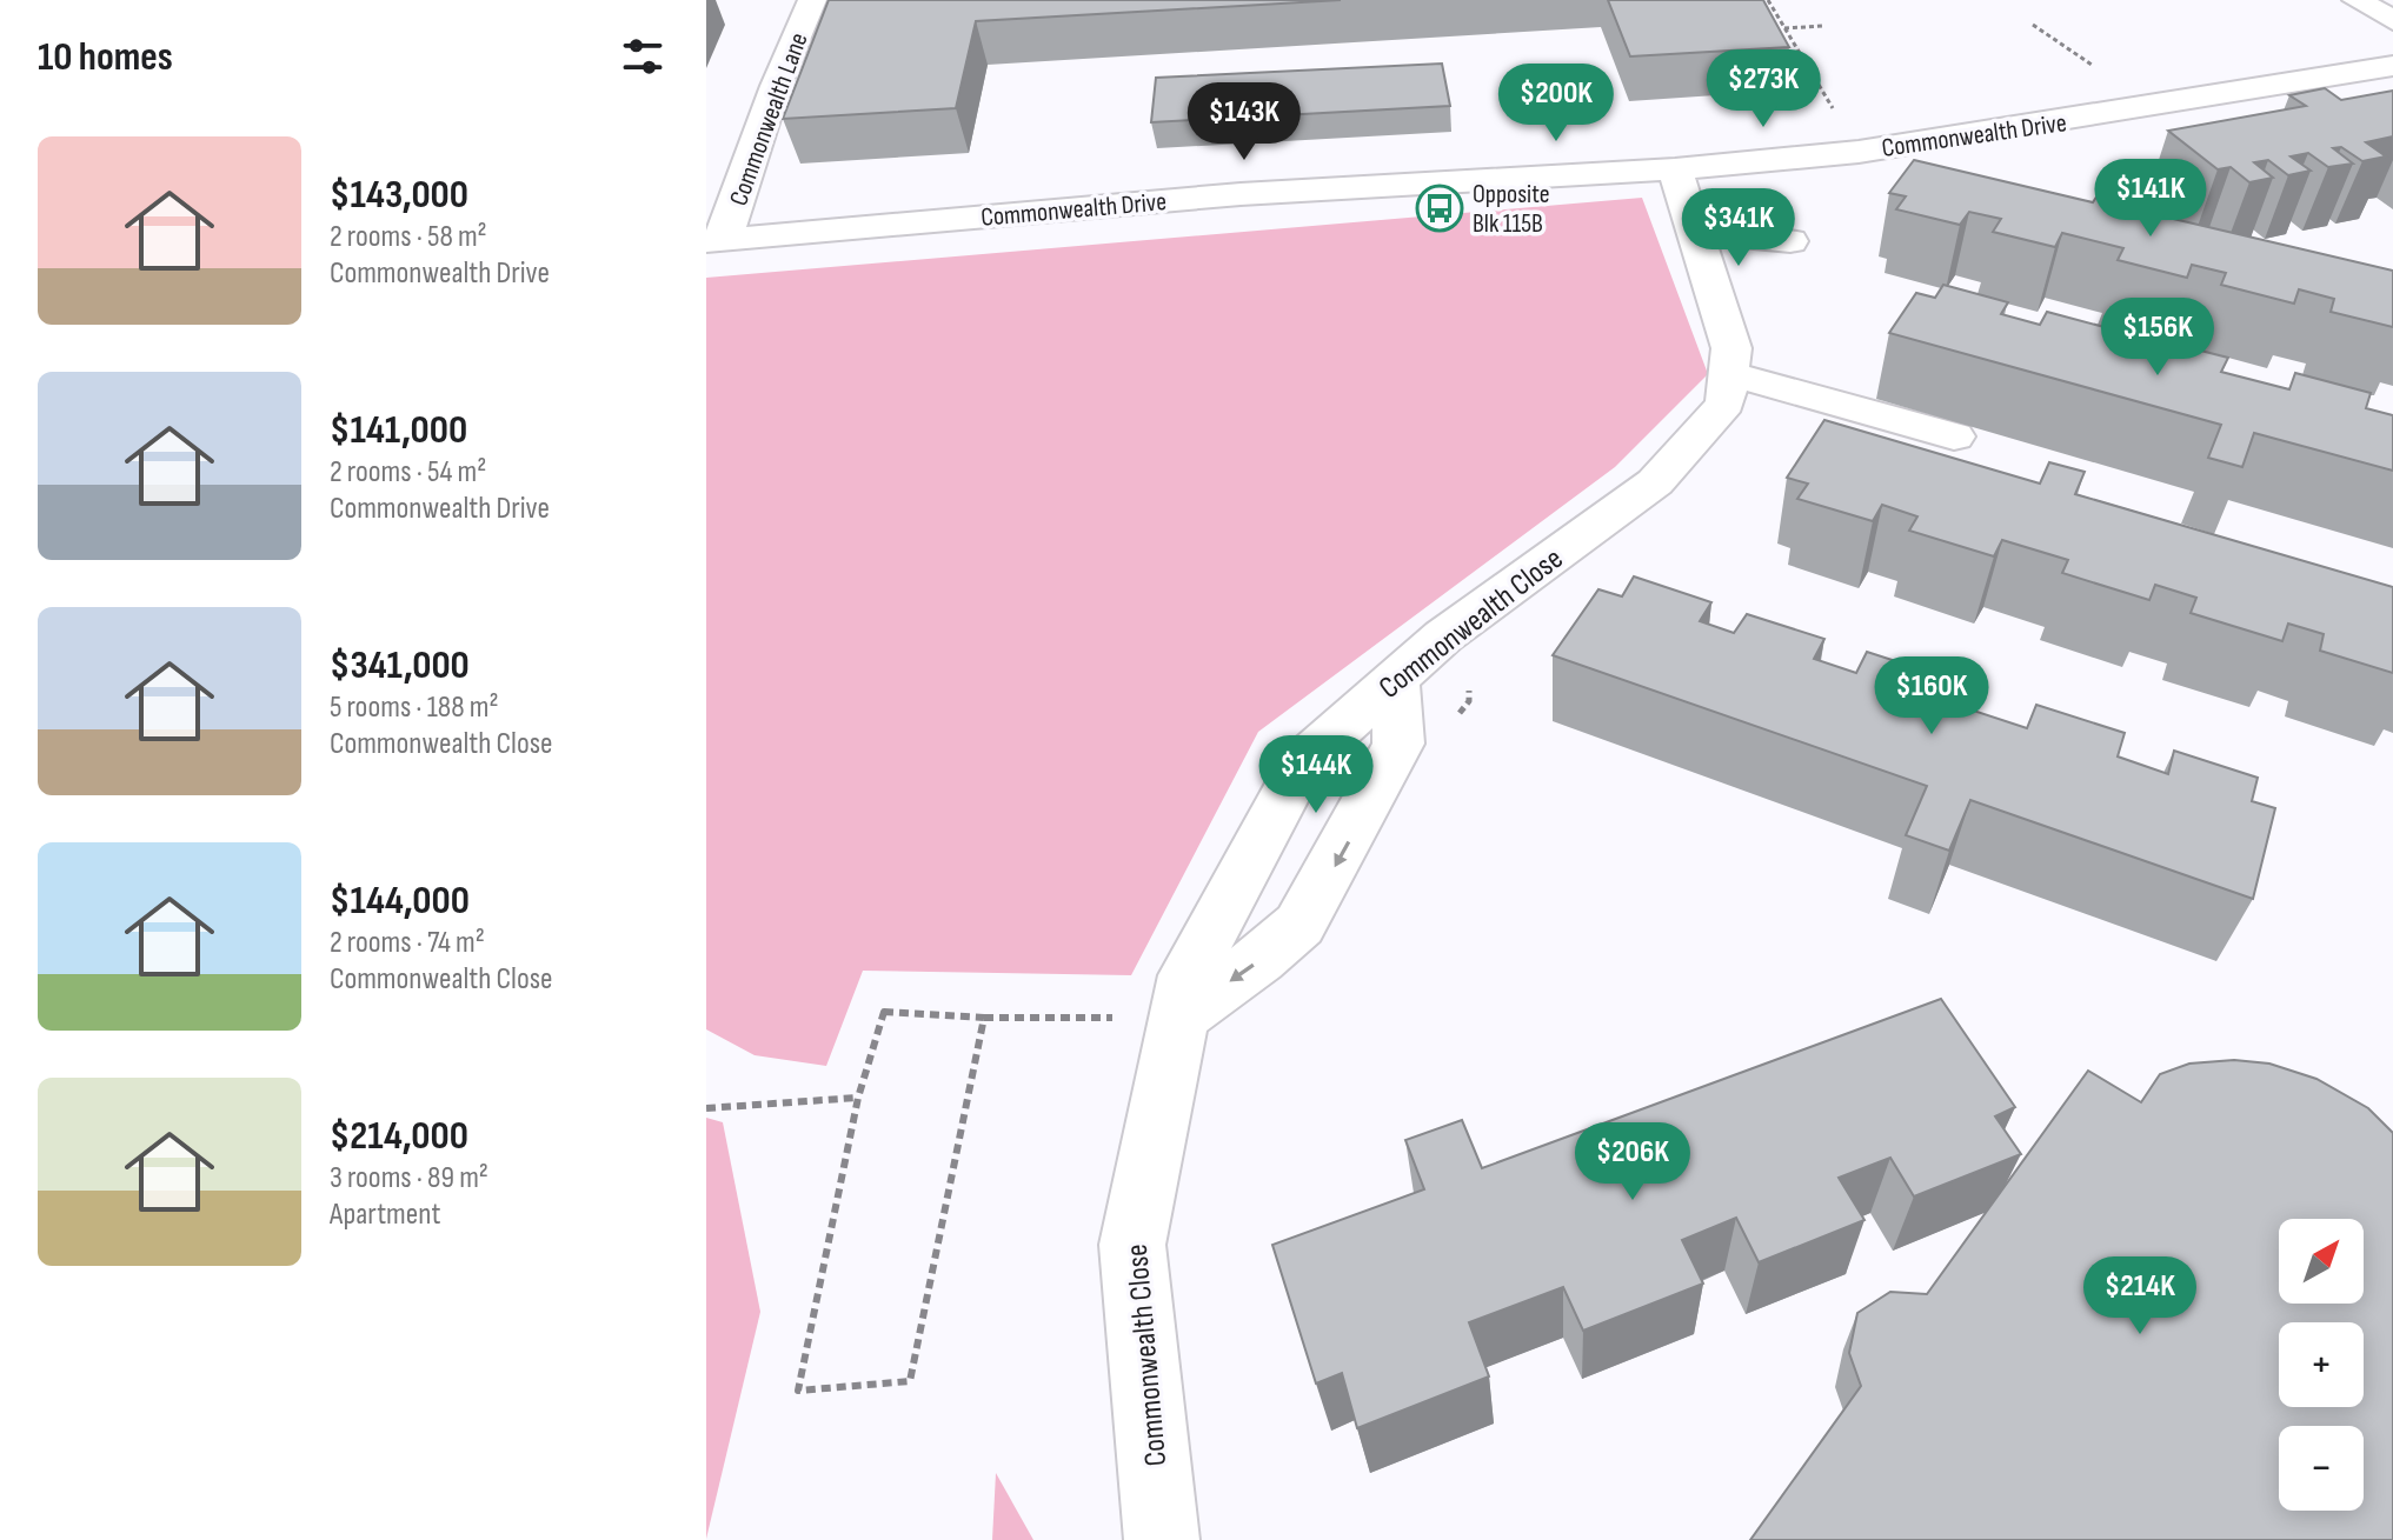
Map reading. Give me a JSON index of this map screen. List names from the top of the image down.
{
  "streets": {
    "street": ["Commonwealth Lane", "Commonwealth Drive", "Commonwealth Close"]
  },
  "crossings": [
    ["Commonwealth Lane", "Commonwealth Drive"]
  ],
  "places": {
    "bus stop": ["Opposite Blk 115B"]
  },
  "north": "top right",
  "page": {
    "heading": "10 homes",
    "price": [
      "$273K",
      "$200K",
      "$143K",
      "$141K",
      "$341K",
      "$156K",
      "$160K",
      "$144K",
      "$206K",
      "$214K"
    ],
    "list": [
      {
        "name": "$143,000",
        "note": "2 rooms · 58 m² · Commonwealth Drive"
      },
      {
        "name": "$141,000",
        "note": "2 rooms · 54 m² · Commonwealth Drive"
      },
      {
        "name": "$341,000",
        "note": "5 rooms · 188 m² · Commonwealth Close"
      },
      {
        "name": "$144,000",
        "note": "2 rooms · 74 m² · Commonwealth Close"
      },
      {
        "name": "$214,000",
        "note": "3 rooms · 89 m² · Apartment"
      }
    ],
    "map_buttons": ["+", "−"]
  }
}
